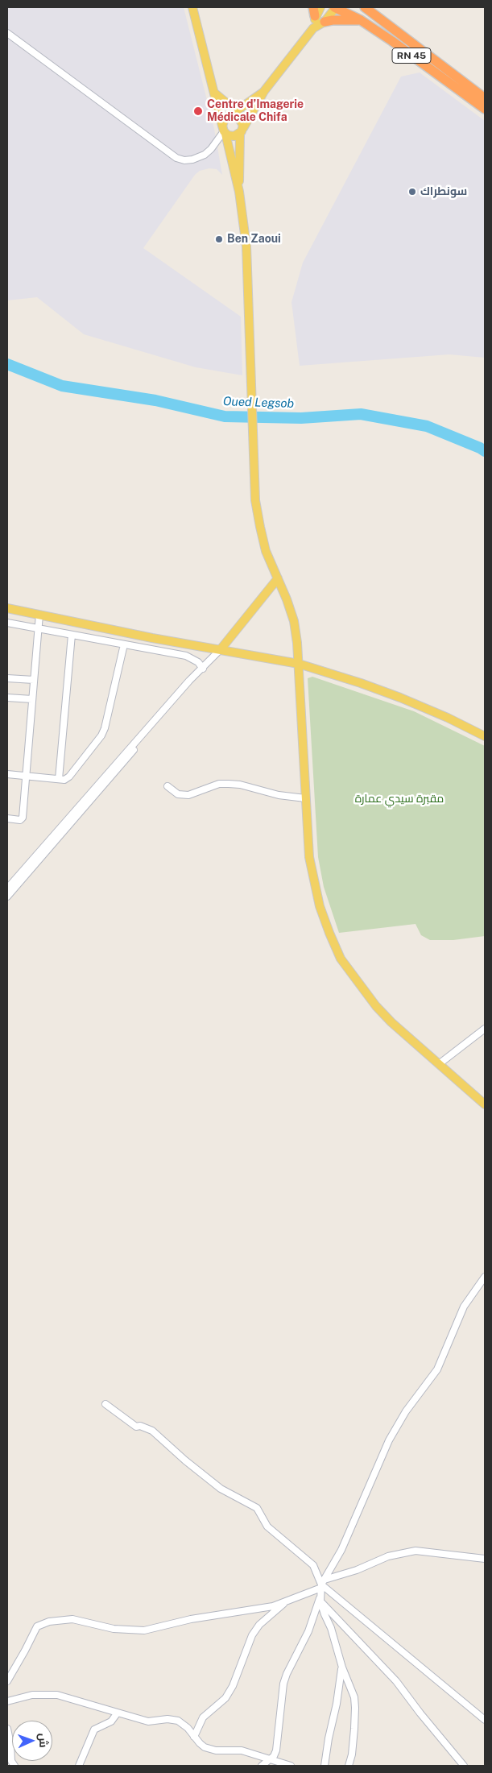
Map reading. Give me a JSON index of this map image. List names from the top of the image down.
{
  "streets": {
    "highway": ["RN 45"]
  },
  "water": ["Oued Legsob"],
  "parks": ["مقبرة سيدي عمارة"],
  "places": ["Centre d’Imagerie Médicale Chifa", "سونطراك", "Ben Zaoui"],
  "north": "right"
}
